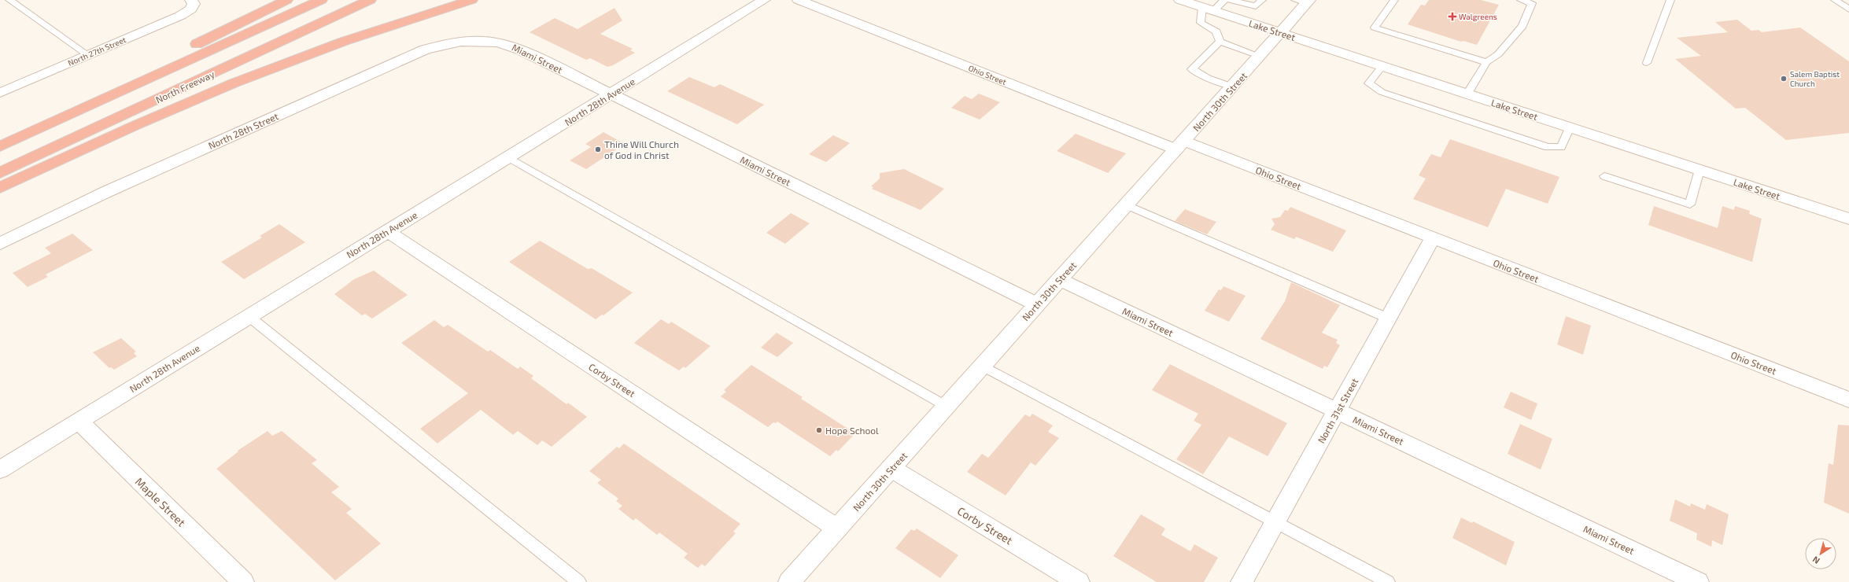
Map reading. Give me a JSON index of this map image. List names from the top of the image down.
{
  "streets": {
    "highway": ["North Freeway"],
    "street": [
      "Lake Street",
      "North 27th Street",
      "Miami Street",
      "Ohio Street",
      "North 28th Avenue",
      "North 30th Street",
      "North 28th Street",
      "Corby Street",
      "North 31st Street",
      "Maple Street"
    ]
  },
  "crossings": [
    ["Lake Street", "North 30th Street"],
    ["Miami Street", "North 28th Avenue"],
    ["Miami Street", "North 30th Street"],
    ["Miami Street", "North 28th Street"],
    ["Miami Street", "North 31st Street"],
    ["Ohio Street", "North 30th Street"],
    ["Ohio Street", "North 31st Street"],
    ["North 28th Avenue", "Corby Street"],
    ["North 28th Avenue", "Maple Street"],
    ["North 30th Street", "Corby Street"]
  ],
  "places": {
    "health": ["Walgreens"],
    "other": ["Salem Baptist Church", "Thine Will Church of God in Christ", "Hope School"]
  },
  "north": "bottom left"
}
